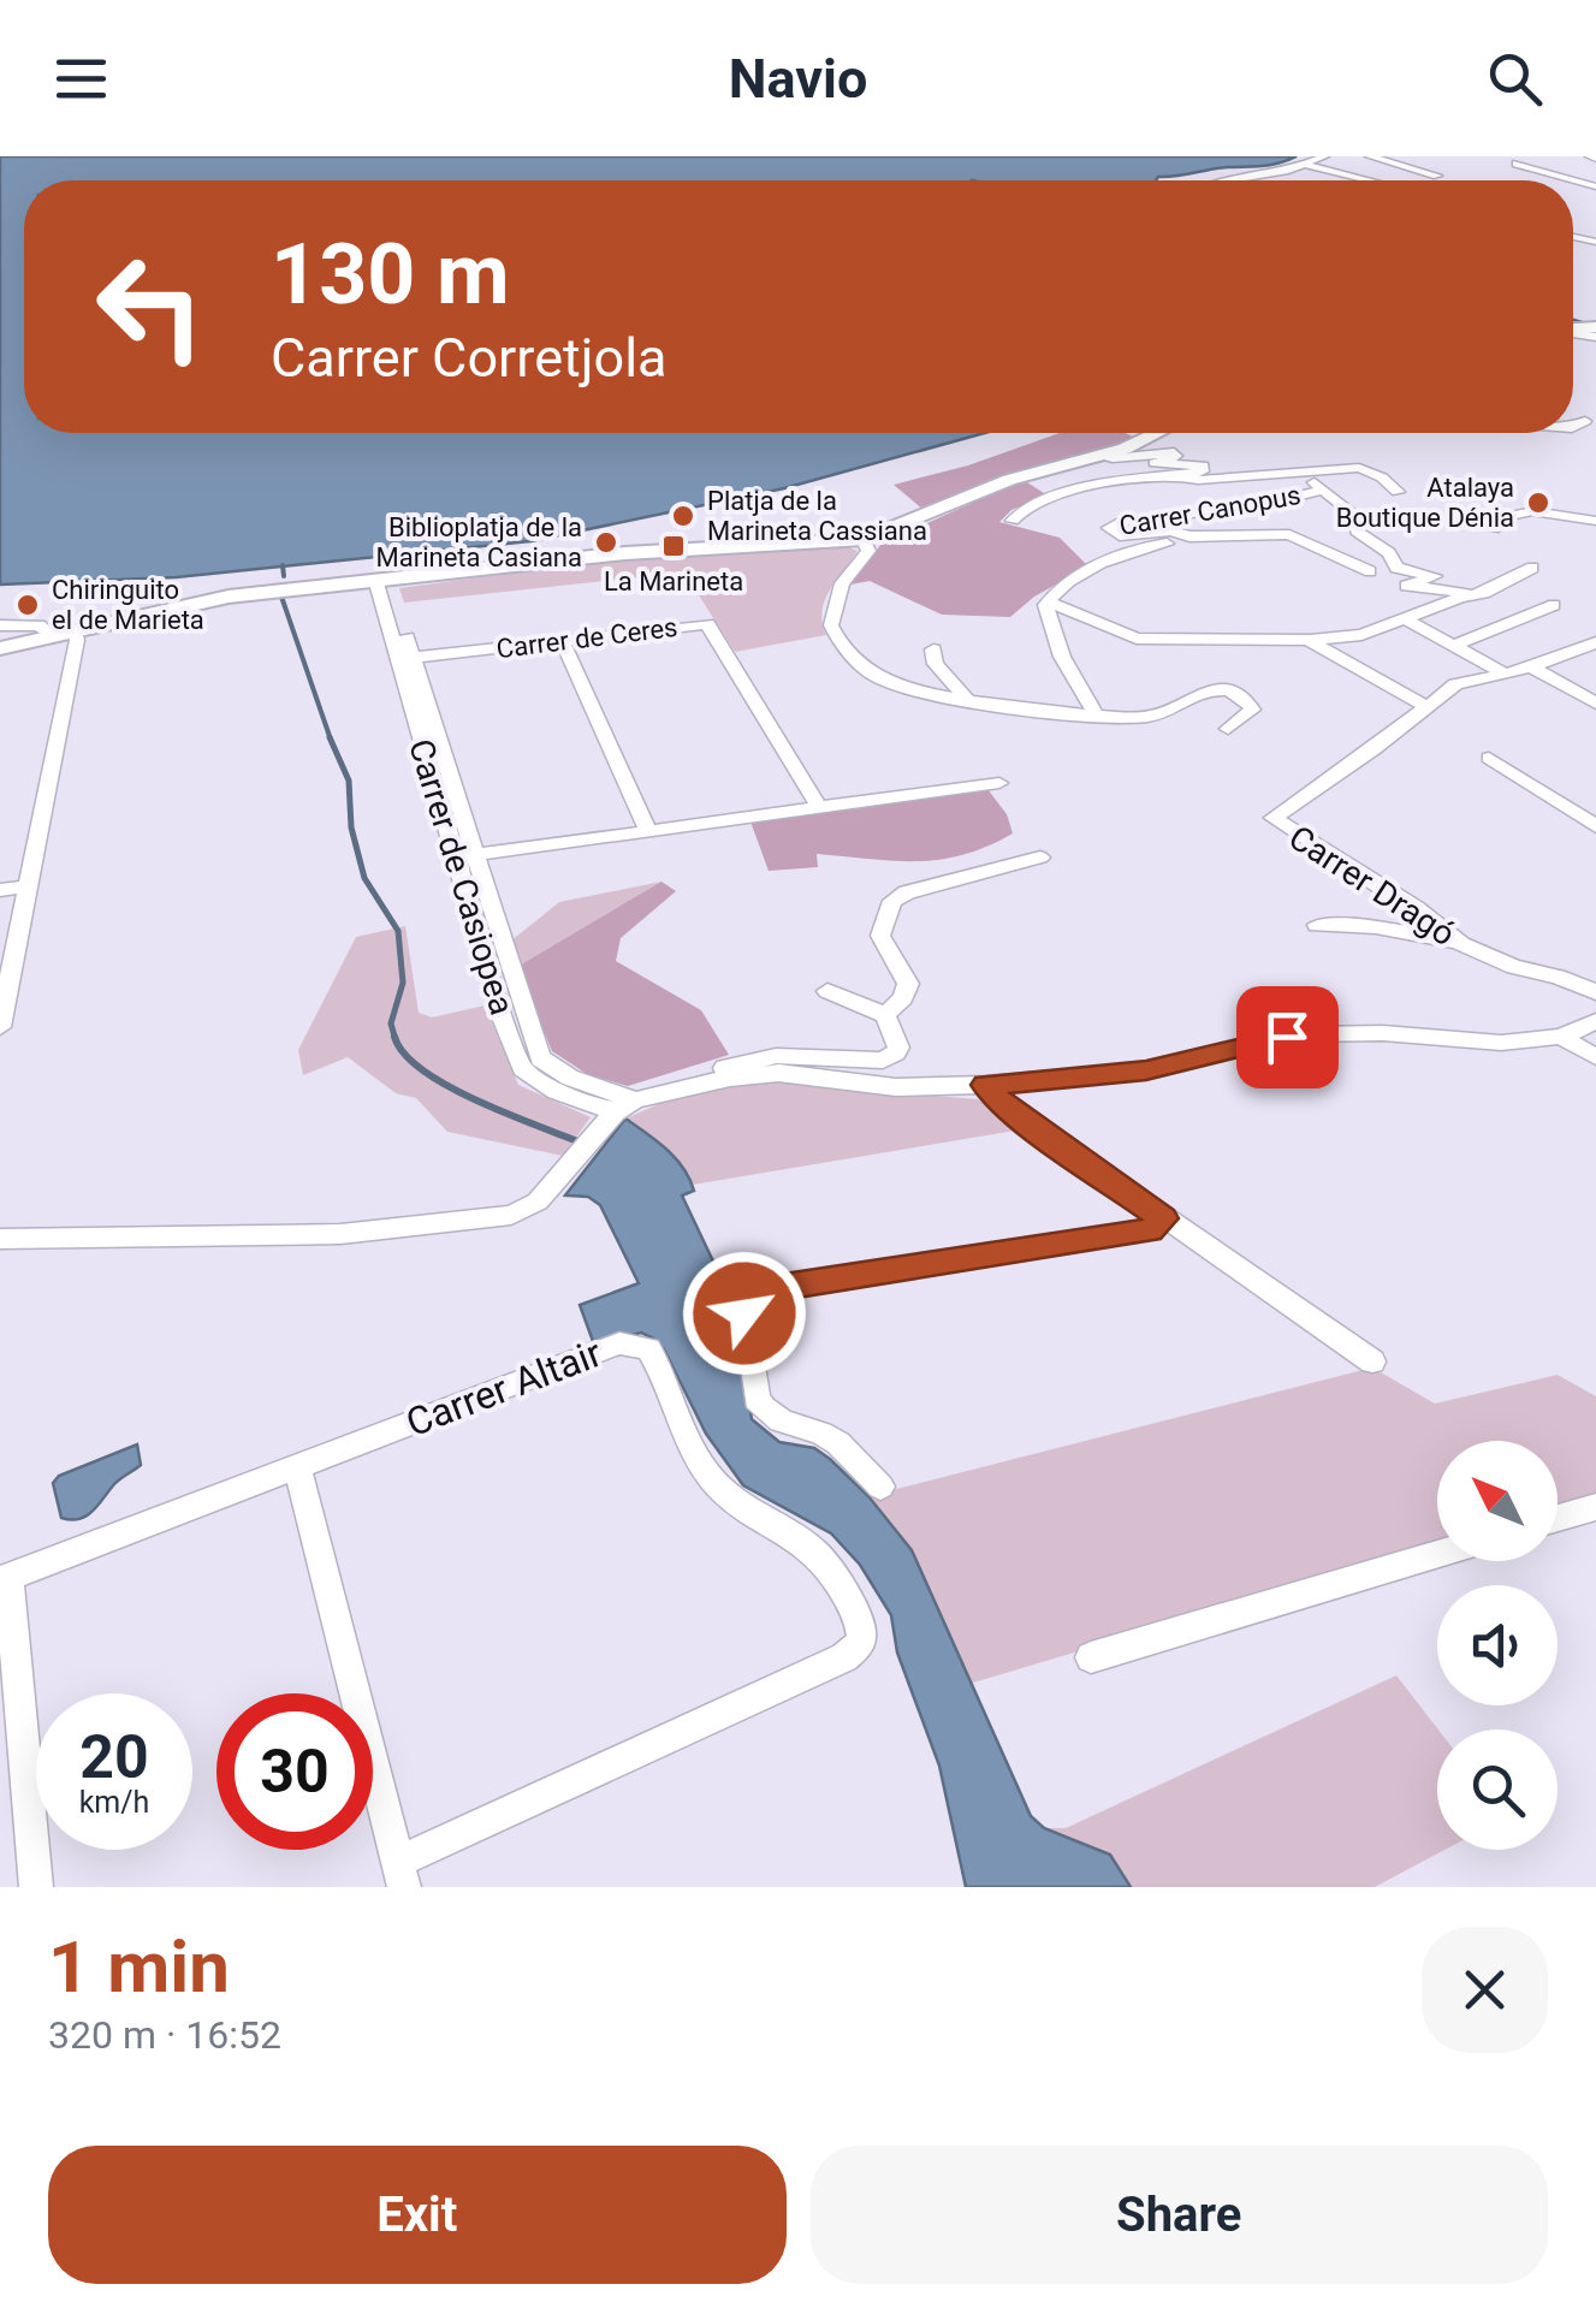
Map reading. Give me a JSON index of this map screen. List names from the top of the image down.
{
  "streets": {
    "street": [
      "Carrer Canopus",
      "Carrer de Ceres",
      "Carrer de Casiopea",
      "Carrer Dragó",
      "Carrer Altair"
    ]
  },
  "crossings": [
    ["Carrer de Ceres", "Carrer de Casiopea"]
  ],
  "places": {
    "other": [
      "Atalaya Boutique Dénia",
      "Platja de la Marineta Cassiana",
      "Biblioplatja de la Marineta Casiana",
      "Chiringuito el de Marieta"
    ],
    "transit": ["La Marineta"]
  },
  "north": "top left",
  "page": {
    "header": "Navio",
    "turn": ["130 m", "Carrer Corretjola"],
    "speed": "20 km/h",
    "limit": "30",
    "heading": ["1 min", "320 m · 16:52"],
    "buttons": ["Exit", "Share"]
  }
}
